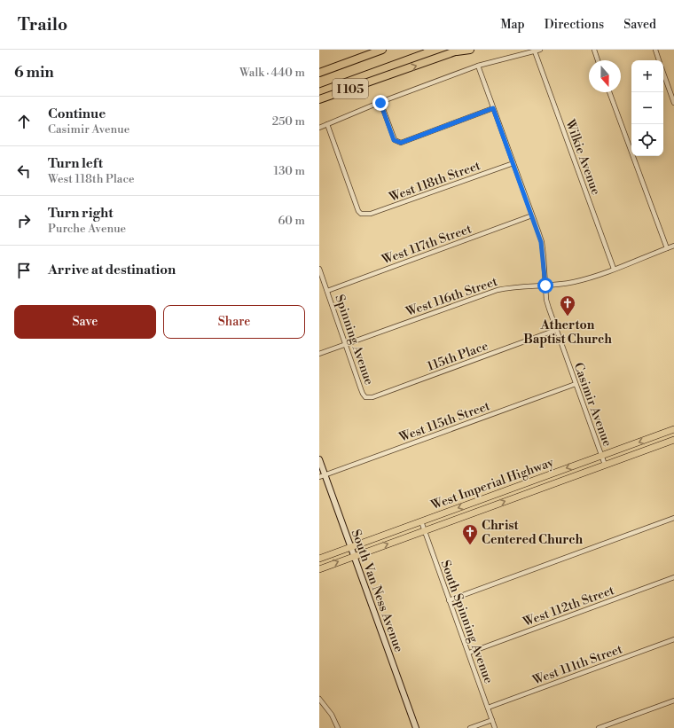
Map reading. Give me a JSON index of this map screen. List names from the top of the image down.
{
  "streets": {
    "highway": ["I 105"],
    "main road": ["West Imperial Highway", "South Van Ness Avenue"],
    "street": [
      "Wilkie Avenue",
      "West 118th Street",
      "West 117th Street",
      "West 116th Street",
      "Spinning Avenue",
      "115th Place",
      "Casimir Avenue",
      "West 115th Street",
      "West 112th Street",
      "South Spinning Avenue",
      "West 111th Street"
    ]
  },
  "crossings": [
    ["Wilkie Avenue", "West 116th Street"],
    ["West 118th Street", "Casimir Avenue"],
    ["West 117th Street", "Spinning Avenue"],
    ["West 117th Street", "Casimir Avenue"],
    ["West 116th Street", "Spinning Avenue"],
    ["West 116th Street", "Casimir Avenue"],
    ["Spinning Avenue", "115th Place"],
    ["115th Place", "Casimir Avenue"],
    ["Casimir Avenue", "West 115th Street"],
    ["Casimir Avenue", "West Imperial Highway"],
    ["West 115th Street", "South Van Ness Avenue"],
    ["West Imperial Highway", "South Van Ness Avenue"],
    ["West Imperial Highway", "South Spinning Avenue"],
    ["West 112th Street", "South Spinning Avenue"],
    ["South Spinning Avenue", "West 111th Street"]
  ],
  "places": {
    "church": ["Atherton Baptist Church", "Christ Centered Church"]
  },
  "north": "bottom",
  "page": {
    "header": "Trailo",
    "nav": ["Map", "Directions", "Saved"],
    "heading": ["6 min", "Walk · 440 m"],
    "map_buttons": ["+", "−"],
    "list": [
      ["Continue", "Casimir Avenue", "250 m"],
      ["Turn left", "West 118th Place", "130 m"],
      ["Turn right", "Purche Avenue", "60 m"],
      "Arrive at destination"
    ],
    "buttons": ["Save", "Share"]
  }
}
